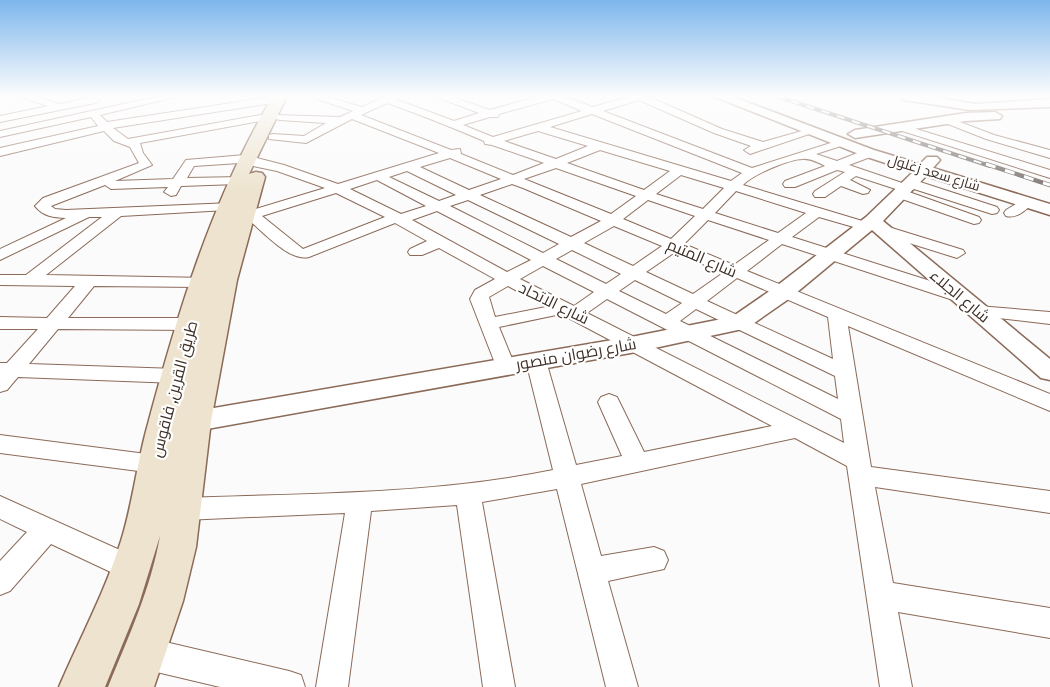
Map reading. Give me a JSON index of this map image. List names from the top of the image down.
{
  "streets": {
    "main road": ["طريق القرين, فاقوس"],
    "street": [
      "شارع سعد زغلول",
      "شارع المتيم",
      "شارع الجلاء",
      "شارع الاتحاد",
      "شارع رضوان منصور"
    ]
  },
  "crossings": [
    ["شارع سعد زغلول", "شارع رضوان منصور"],
    ["شارع المتيم", "شارع رضوان منصور"],
    ["شارع الجلاء", "شارع رضوان منصور"],
    ["شارع الاتحاد", "شارع رضوان منصور"],
    ["شارع الاتحاد", "طريق القرين, فاقوس"],
    ["شارع رضوان منصور", "طريق القرين, فاقوس"]
  ]
}
